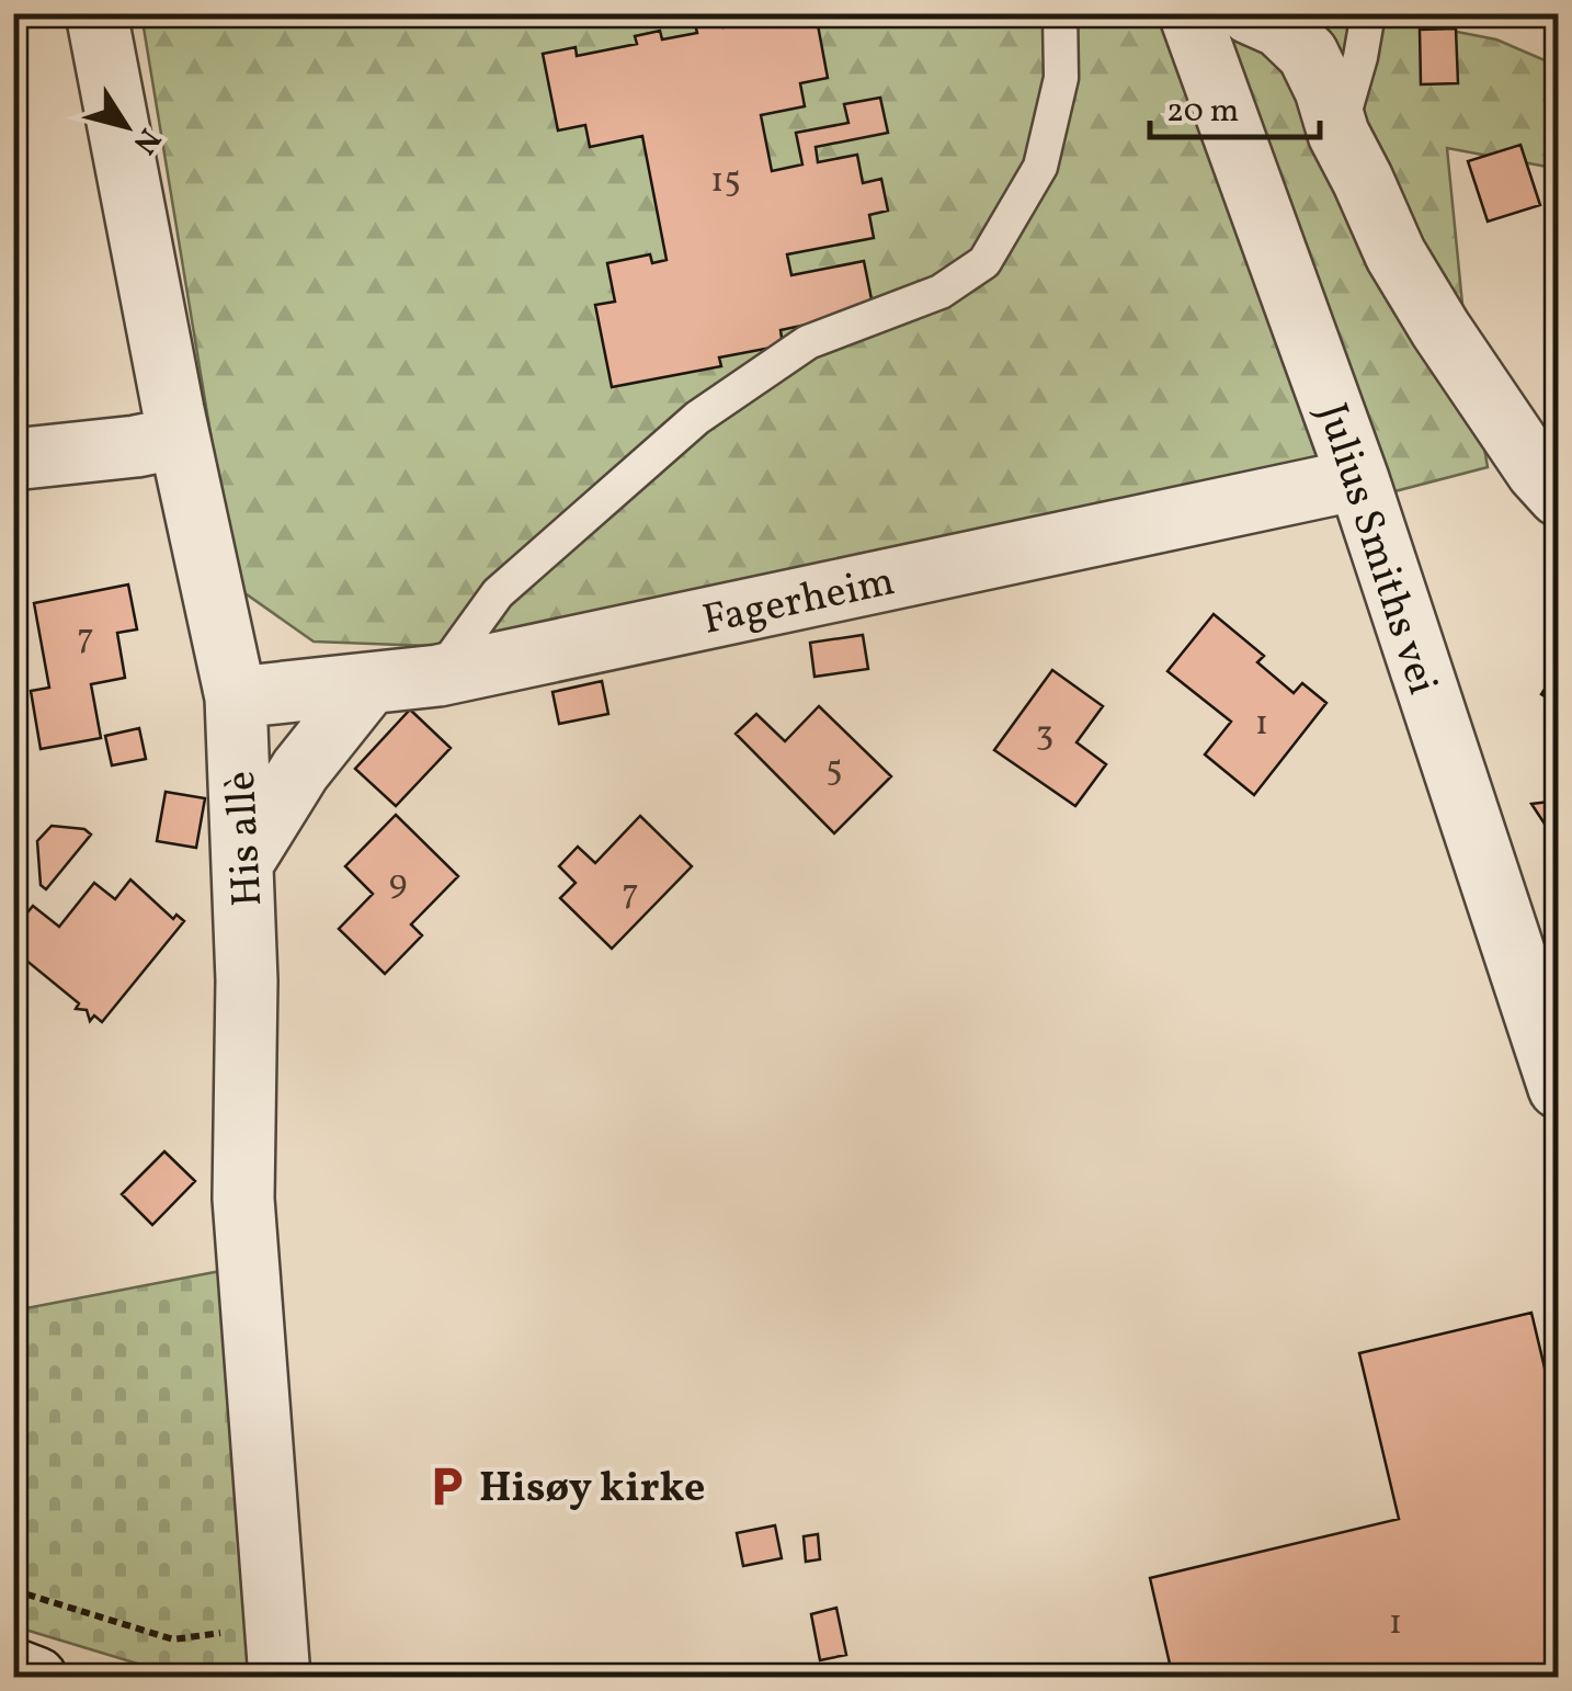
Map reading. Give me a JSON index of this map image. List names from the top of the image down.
{
  "streets": {
    "street": ["Julius Smiths vei", "Fagerheim", "His allè"]
  },
  "crossings": [
    ["Julius Smiths vei", "Fagerheim"],
    ["Fagerheim", "His allè"]
  ],
  "places": {
    "parking": ["Hisøy kirke"]
  },
  "house_numbers": [
    "15",
    "7",
    "1",
    "3",
    "5",
    "9",
    "7",
    "1"
  ],
  "scale_bar": "20 m",
  "north": "bottom right"
}
